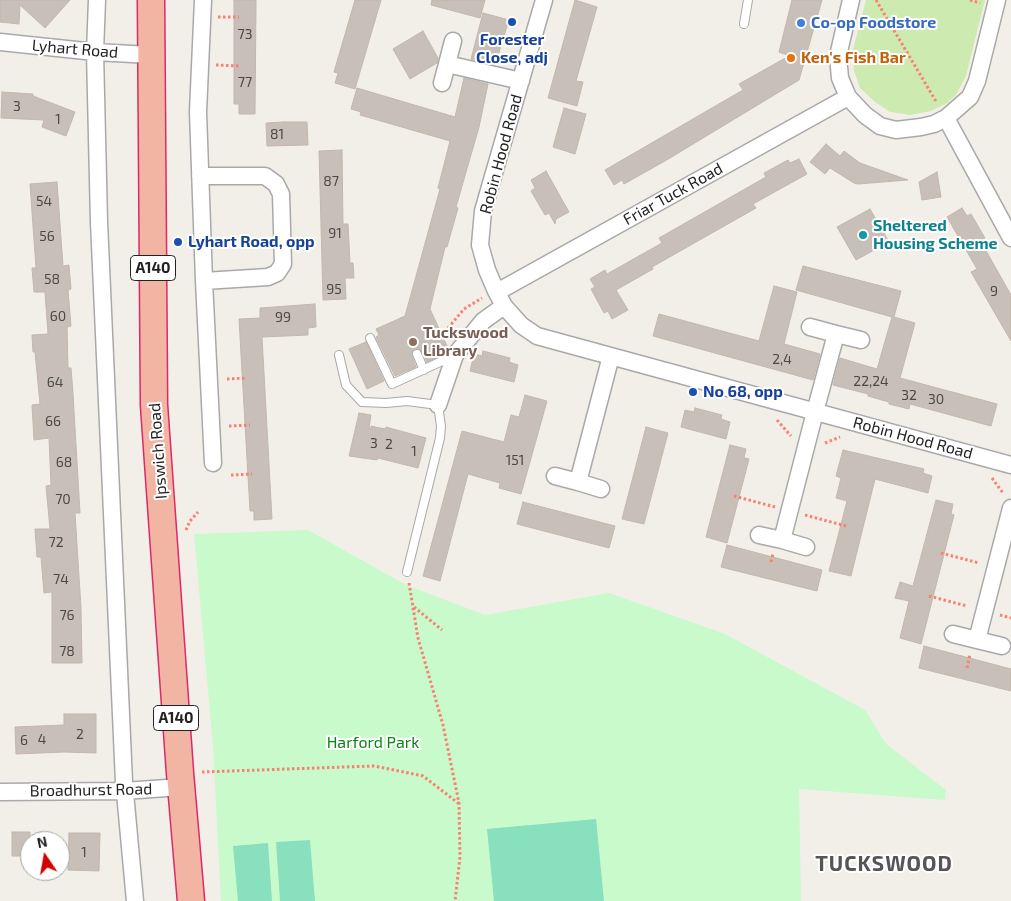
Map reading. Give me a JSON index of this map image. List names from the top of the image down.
{
  "streets": {
    "highway": ["A140", "Ipswich Road"],
    "street": [
      "Lyhart Road",
      "Robin Hood Road",
      "Friar Tuck Road",
      "Broadhurst Road"
    ]
  },
  "crossings": [
    ["Lyhart Road", "Ipswich Road"],
    ["Robin Hood Road", "Friar Tuck Road"],
    ["Ipswich Road", "Broadhurst Road"]
  ],
  "districts": ["TUCKSWOOD"],
  "parks": ["Harford Park"],
  "places": [
    "Forester Close, adj",
    "Co-op Foodstore",
    "Ken's Fish Bar",
    "Sheltered Housing Scheme",
    "Lyhart Road, opp",
    "Tuckswood Library",
    "No 68, opp"
  ],
  "house_numbers": [
    "73",
    "77",
    "3",
    "1",
    "81",
    "87",
    "54",
    "91",
    "56",
    "58",
    "95",
    "9",
    "60",
    "99",
    "2,4",
    "22,24",
    "64",
    "32",
    "30",
    "66",
    "3",
    "2",
    "1",
    "151",
    "68",
    "70",
    "72",
    "74",
    "76",
    "78",
    "2",
    "4",
    "6",
    "1"
  ],
  "north": "top"
}
